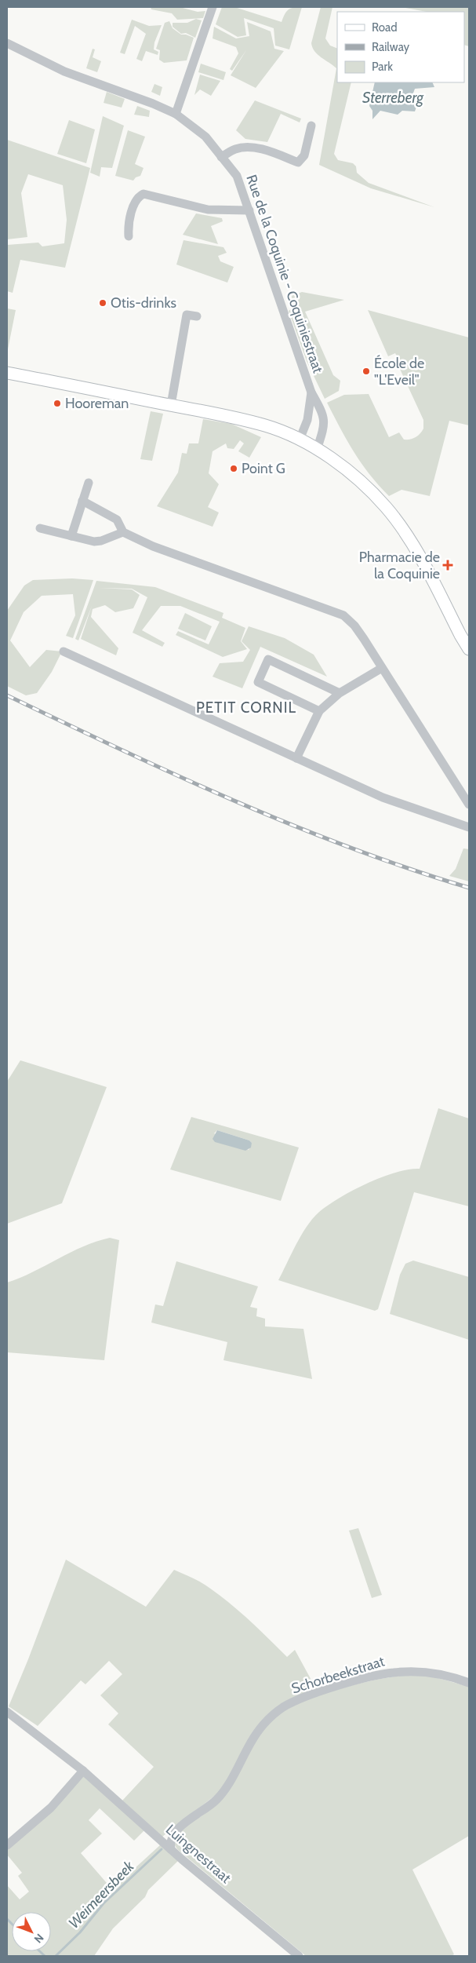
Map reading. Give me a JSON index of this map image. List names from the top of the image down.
{
  "streets": {
    "street": ["Rue de la Coquinie - Coquiniestraat", "Schorbeekstraat", "Luingnestraat"]
  },
  "crossings": [
    ["Schorbeekstraat", "Luingnestraat"]
  ],
  "districts": ["PETIT CORNIL"],
  "water": ["Sterreberg", "Weimeersbeek"],
  "places": {
    "other": [
      "Otis-drinks",
      "École de \"L'Eveil\"",
      "Hooreman",
      "Point G"
    ],
    "health": ["Pharmacie de la Coquinie"]
  },
  "legend": ["Road", "Railway", "Park"],
  "north": "bottom right"
}
